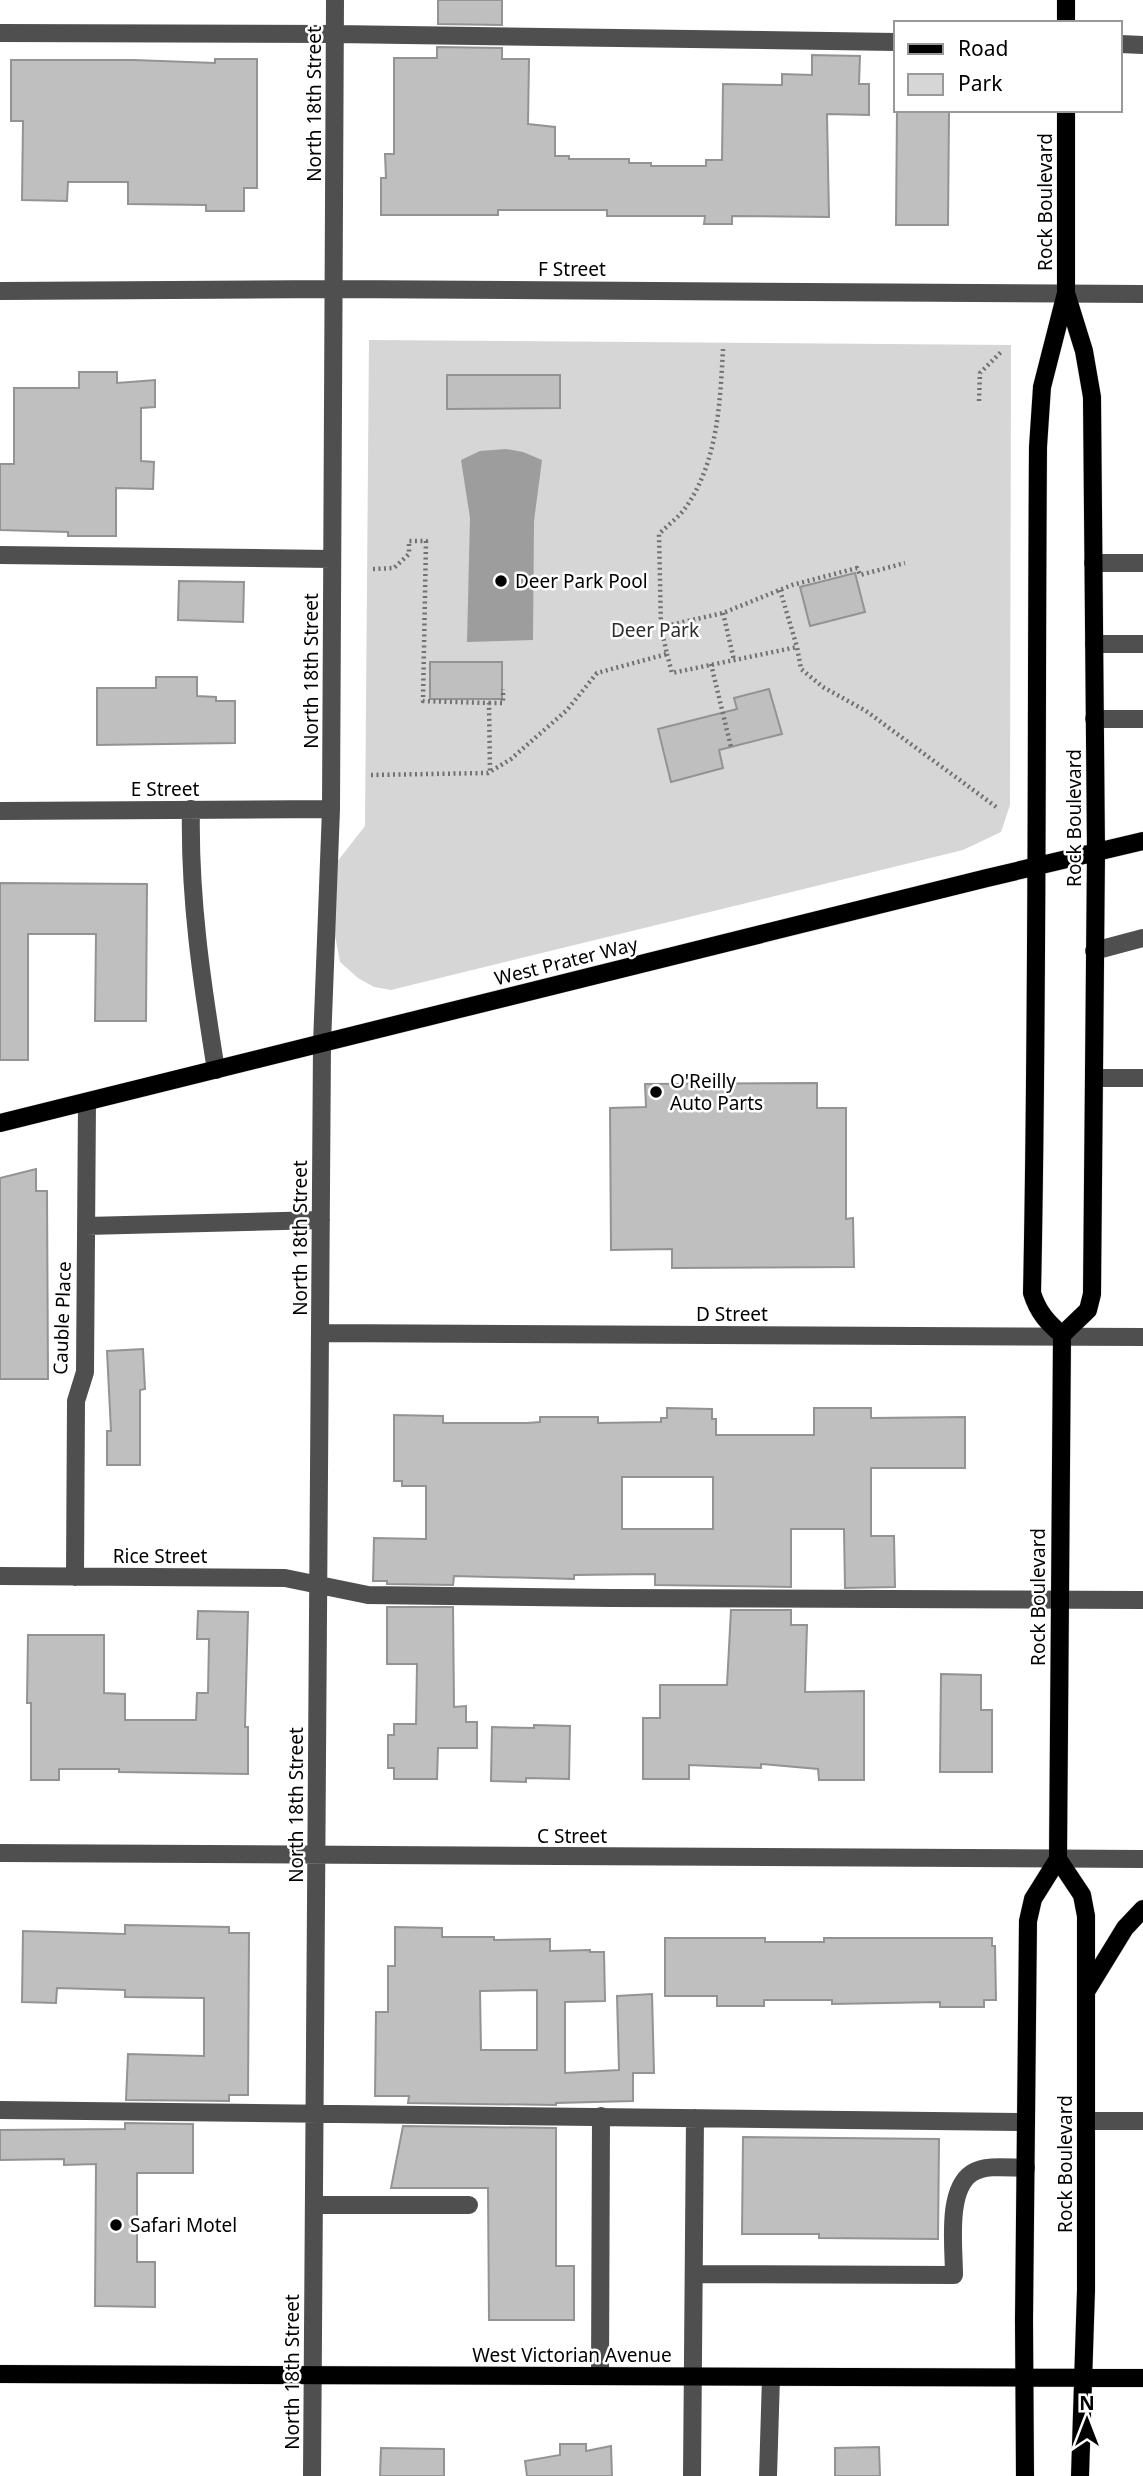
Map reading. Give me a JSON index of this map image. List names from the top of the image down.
{
  "streets": {
    "main road": ["Rock Boulevard", "West Prater Way", "West Victorian Avenue"],
    "street": [
      "North 18th Street",
      "F Street",
      "E Street",
      "D Street",
      "Cauble Place",
      "Rice Street",
      "C Street"
    ]
  },
  "crossings": [
    ["North 18th Street", "F Street"],
    ["North 18th Street", "E Street"],
    ["North 18th Street", "West Prater Way"],
    ["North 18th Street", "D Street"],
    ["North 18th Street", "Rice Street"],
    ["North 18th Street", "C Street"],
    ["North 18th Street", "West Victorian Avenue"],
    ["Rock Boulevard", "F Street"],
    ["Rock Boulevard", "West Prater Way"],
    ["Rock Boulevard", "D Street"],
    ["Rock Boulevard", "Rice Street"],
    ["Rock Boulevard", "C Street"],
    ["Rock Boulevard", "West Victorian Avenue"],
    ["West Prater Way", "Cauble Place"],
    ["Cauble Place", "Rice Street"]
  ],
  "parks": ["Deer Park"],
  "places": ["Deer Park Pool", "O'Reilly Auto Parts", "Safari Motel"],
  "legend": ["Road", "Park"],
  "north": "top"
}
